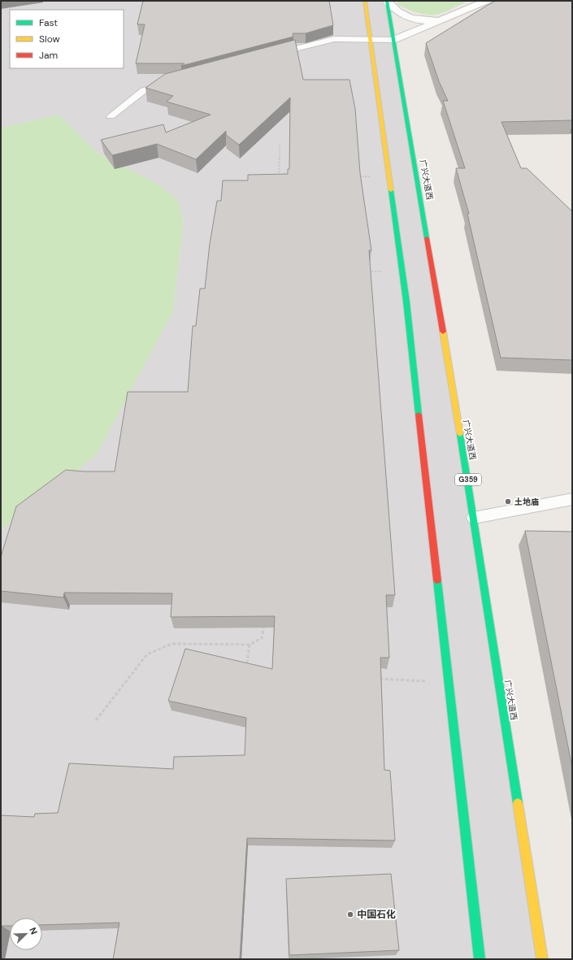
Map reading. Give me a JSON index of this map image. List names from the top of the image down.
{
  "streets": {
    "highway": ["广兴大道西", "G359"]
  },
  "places": ["土地庙", "中国石化"],
  "legend": ["Fast", "Slow", "Jam"],
  "north": "top right"
}
